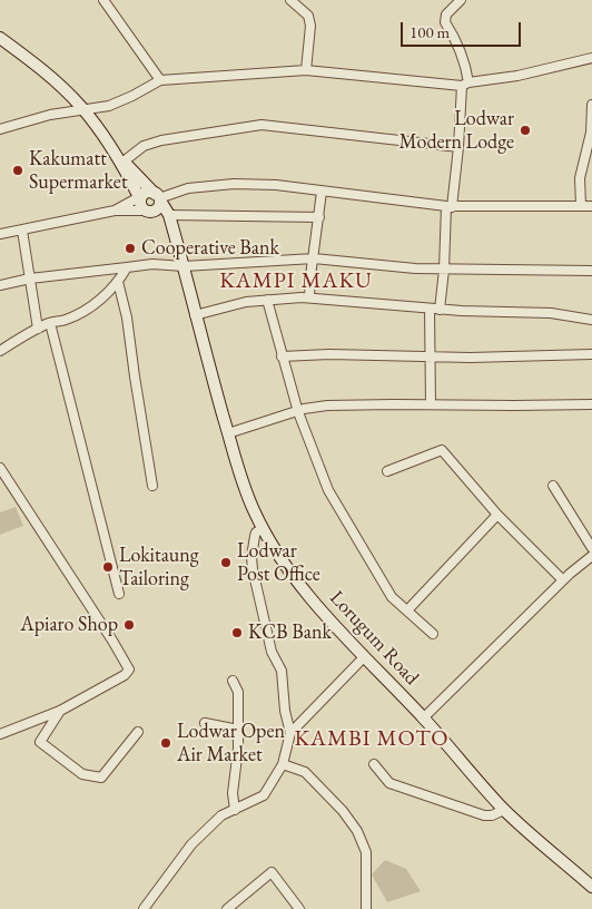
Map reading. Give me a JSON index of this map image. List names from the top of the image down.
{
  "streets": {
    "main road": ["Lorugum Road"]
  },
  "districts": ["KAMPI MAKU", "KAMBI MOTO"],
  "places": [
    "Lodwar Modern Lodge",
    "Kakumatt Supermarket",
    "Cooperative Bank",
    "Lodwar Post Office",
    "Lokitaung Tailoring",
    "Apiaro Shop",
    "KCB Bank",
    "Lodwar Open Air Market"
  ],
  "scale_bar": "100 m"
}
